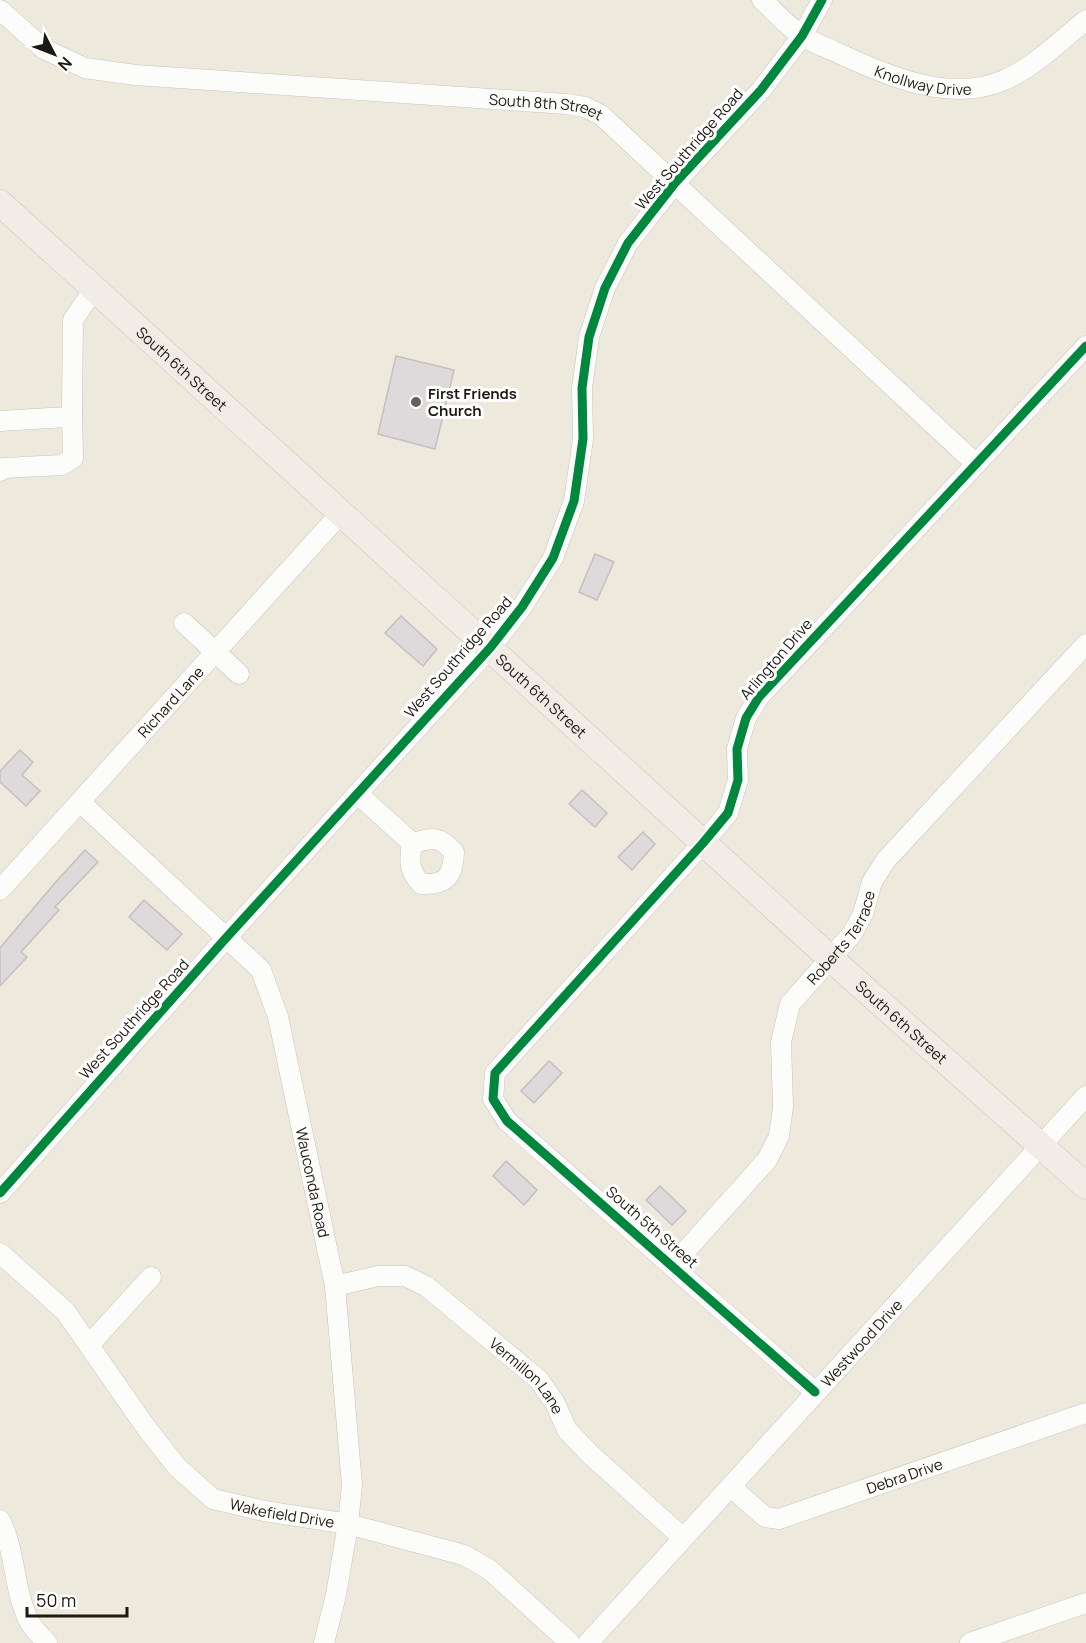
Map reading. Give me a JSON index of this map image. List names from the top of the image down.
{
  "streets": {
    "main road": ["South 6th Street"],
    "street": [
      "Knollway Drive",
      "South 8th Street",
      "West Southridge Road",
      "Arlington Drive",
      "Richard Lane",
      "Roberts Terrace",
      "Wauconda Road",
      "South 5th Street",
      "Westwood Drive",
      "Vermillon Lane",
      "Debra Drive",
      "Wakefield Drive"
    ]
  },
  "crossings": [
    ["Knollway Drive", "West Southridge Road"],
    ["South 8th Street", "West Southridge Road"],
    ["South 8th Street", "Arlington Drive"],
    ["West Southridge Road", "South 6th Street"],
    ["West Southridge Road", "Wauconda Road"],
    ["South 6th Street", "Arlington Drive"],
    ["South 6th Street", "Richard Lane"],
    ["South 6th Street", "Roberts Terrace"],
    ["South 6th Street", "Westwood Drive"],
    ["Arlington Drive", "South 5th Street"],
    ["Richard Lane", "Wauconda Road"],
    ["Roberts Terrace", "South 5th Street"],
    ["Wauconda Road", "Vermillon Lane"],
    ["Wauconda Road", "Wakefield Drive"],
    ["South 5th Street", "Westwood Drive"],
    ["Westwood Drive", "Vermillon Lane"],
    ["Westwood Drive", "Debra Drive"]
  ],
  "places": ["First Friends Church"],
  "scale_bar": "50 m",
  "north": "bottom right"
}
